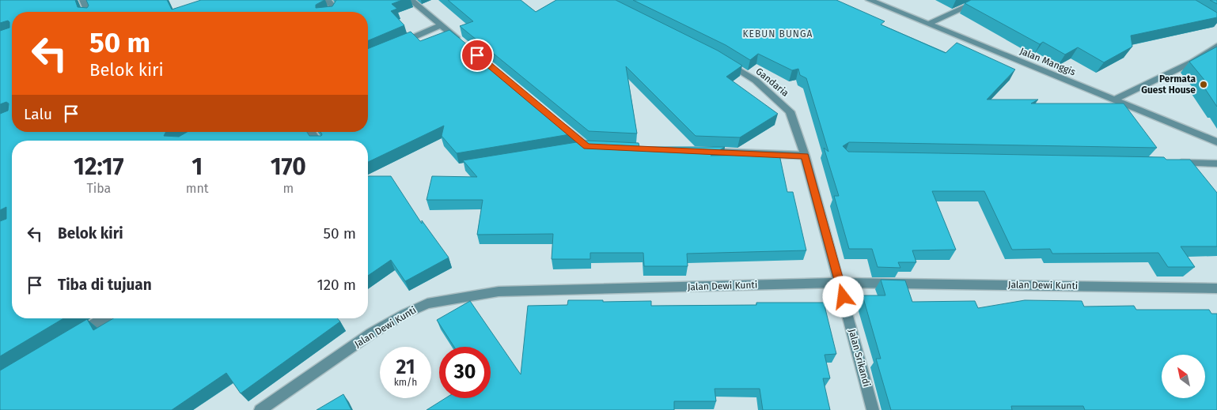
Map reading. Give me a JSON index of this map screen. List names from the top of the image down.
{
  "streets": {
    "street": [
      "Jalan Manggis",
      "Gandaria",
      "Jalan Dewi Kunti",
      "Jalan Srikandi"
    ]
  },
  "crossings": [
    ["Gandaria", "Jalan Dewi Kunti"],
    ["Gandaria", "Jalan Srikandi"],
    ["Jalan Dewi Kunti", "Jalan Srikandi"]
  ],
  "districts": ["KEBUN BUNGA"],
  "places": ["Permata Guest House"],
  "north": "top left",
  "page": {
    "turn": ["50 m", "Belok kiri"],
    "then": "Lalu",
    "eta": [
      "12:17",
      "Tiba",
      "1",
      "mnt",
      "170",
      "m"
    ],
    "list": [
      {
        "name": "Belok kiri",
        "value": "50 m"
      },
      {
        "name": "Tiba di tujuan",
        "value": "120 m"
      }
    ],
    "speed": "21 km/h",
    "limit": "30"
  }
}
